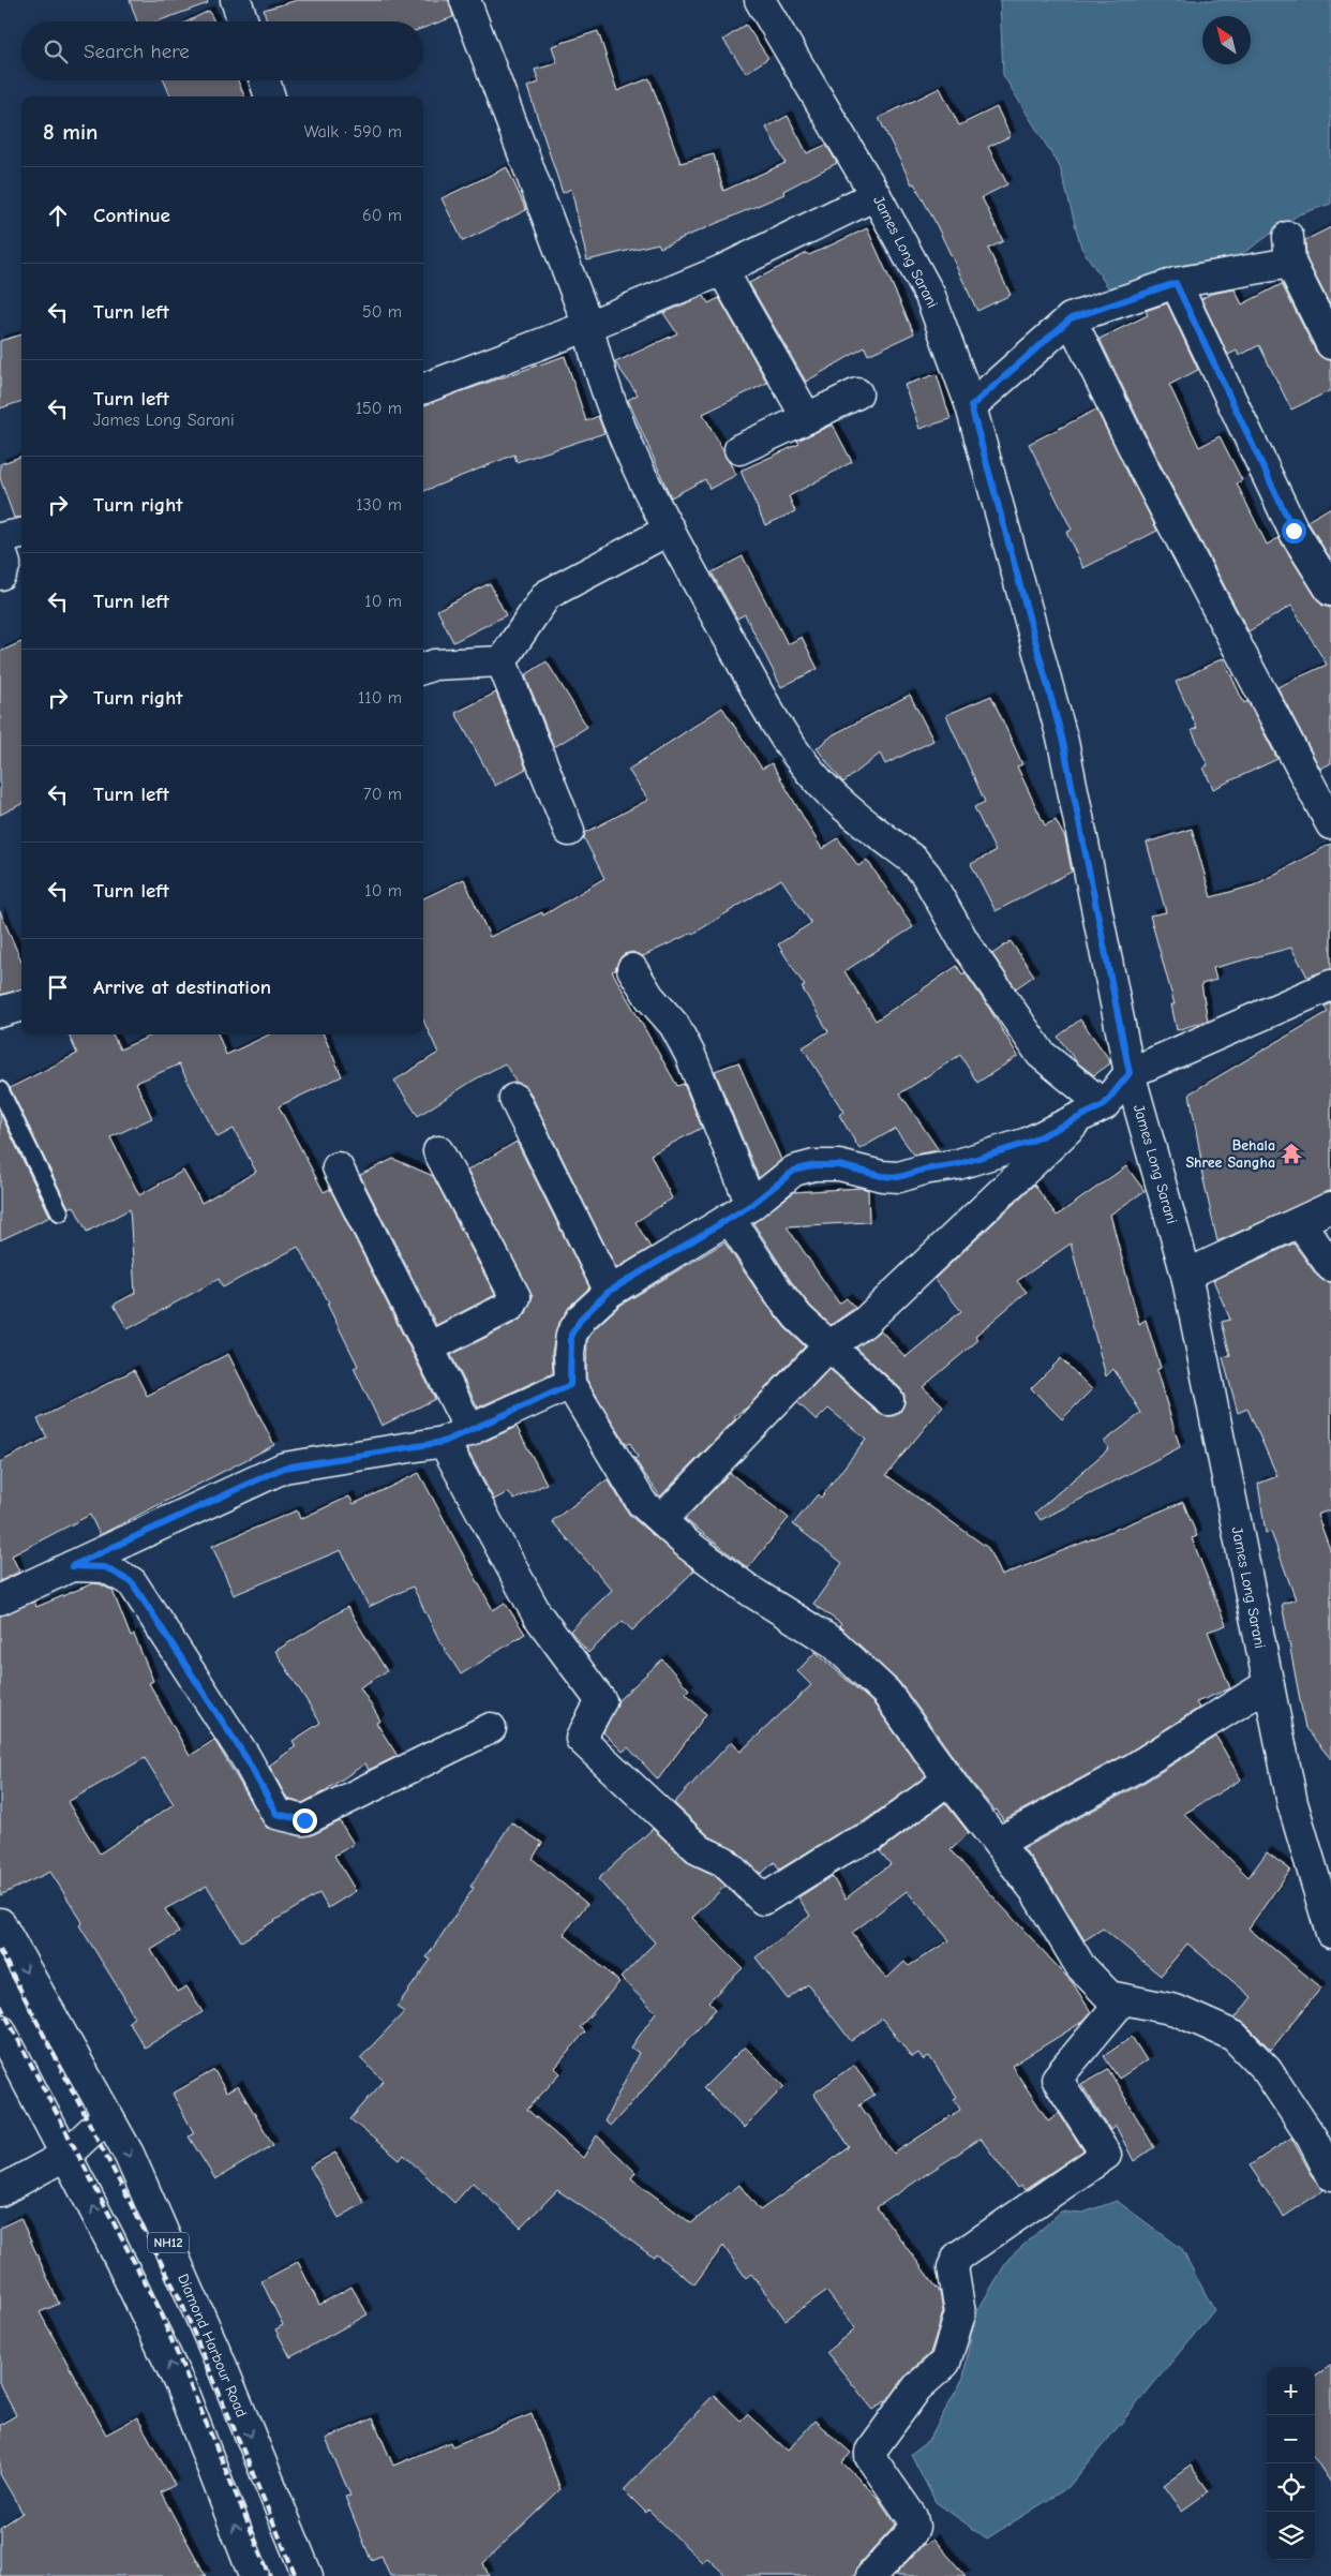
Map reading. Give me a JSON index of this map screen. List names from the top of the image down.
{
  "streets": {
    "main road": ["James Long Sarani", "NH12", "Diamond Harbour Road"]
  },
  "places": {
    "temple": ["Behala Shree Sangha"]
  },
  "north": "top left",
  "page": {
    "search": "Search here",
    "heading": ["8 min", "Walk · 590 m"],
    "list": [
      ["Continue", "60 m"],
      ["Turn left", "50 m"],
      ["Turn left", "James Long Sarani", "150 m"],
      ["Turn right", "130 m"],
      ["Turn left", "10 m"],
      ["Turn right", "110 m"],
      ["Turn left", "70 m"],
      ["Turn left", "10 m"],
      "Arrive at destination"
    ],
    "map_buttons": ["+", "−"]
  }
}
